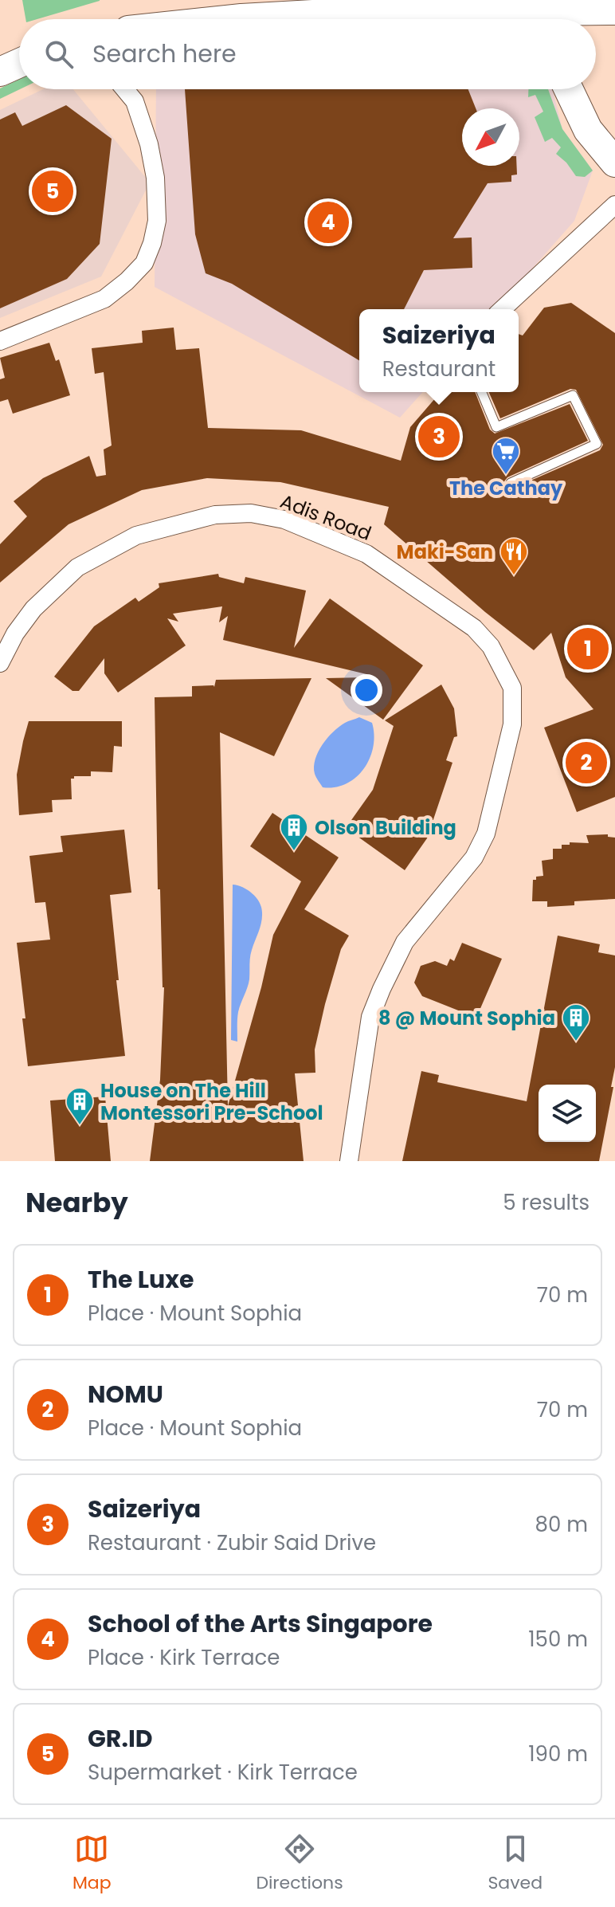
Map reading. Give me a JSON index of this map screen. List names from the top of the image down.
{
  "streets": {
    "street": ["Adis Road"]
  },
  "places": {
    "supermarket": ["The Cathay"],
    "restaurant": ["Maki-San"],
    "building": ["Olson Building", "8 @ Mount Sophia", "House on The Hill Montessori Pre-School"]
  },
  "north": "bottom left",
  "page": {
    "search": "Search here",
    "pins": [
      "5",
      "4",
      "3",
      "1",
      "2"
    ],
    "popup": ["Saizeriya", "Restaurant"],
    "heading": ["Nearby", "5 results"],
    "list": [
      {
        "mark": "1",
        "name": "The Luxe",
        "note": "Place · Mount Sophia",
        "value": "70 m"
      },
      {
        "mark": "2",
        "name": "NOMU",
        "note": "Place · Mount Sophia",
        "value": "70 m"
      },
      {
        "mark": "3",
        "name": "Saizeriya",
        "note": "Restaurant · Zubir Said Drive",
        "value": "80 m"
      },
      {
        "mark": "4",
        "name": "School of the Arts Singapore",
        "note": "Place · Kirk Terrace",
        "value": "150 m"
      },
      {
        "mark": "5",
        "name": "GR.ID",
        "note": "Supermarket · Kirk Terrace",
        "value": "190 m"
      }
    ],
    "nav": ["Map", "Directions", "Saved"]
  }
}
